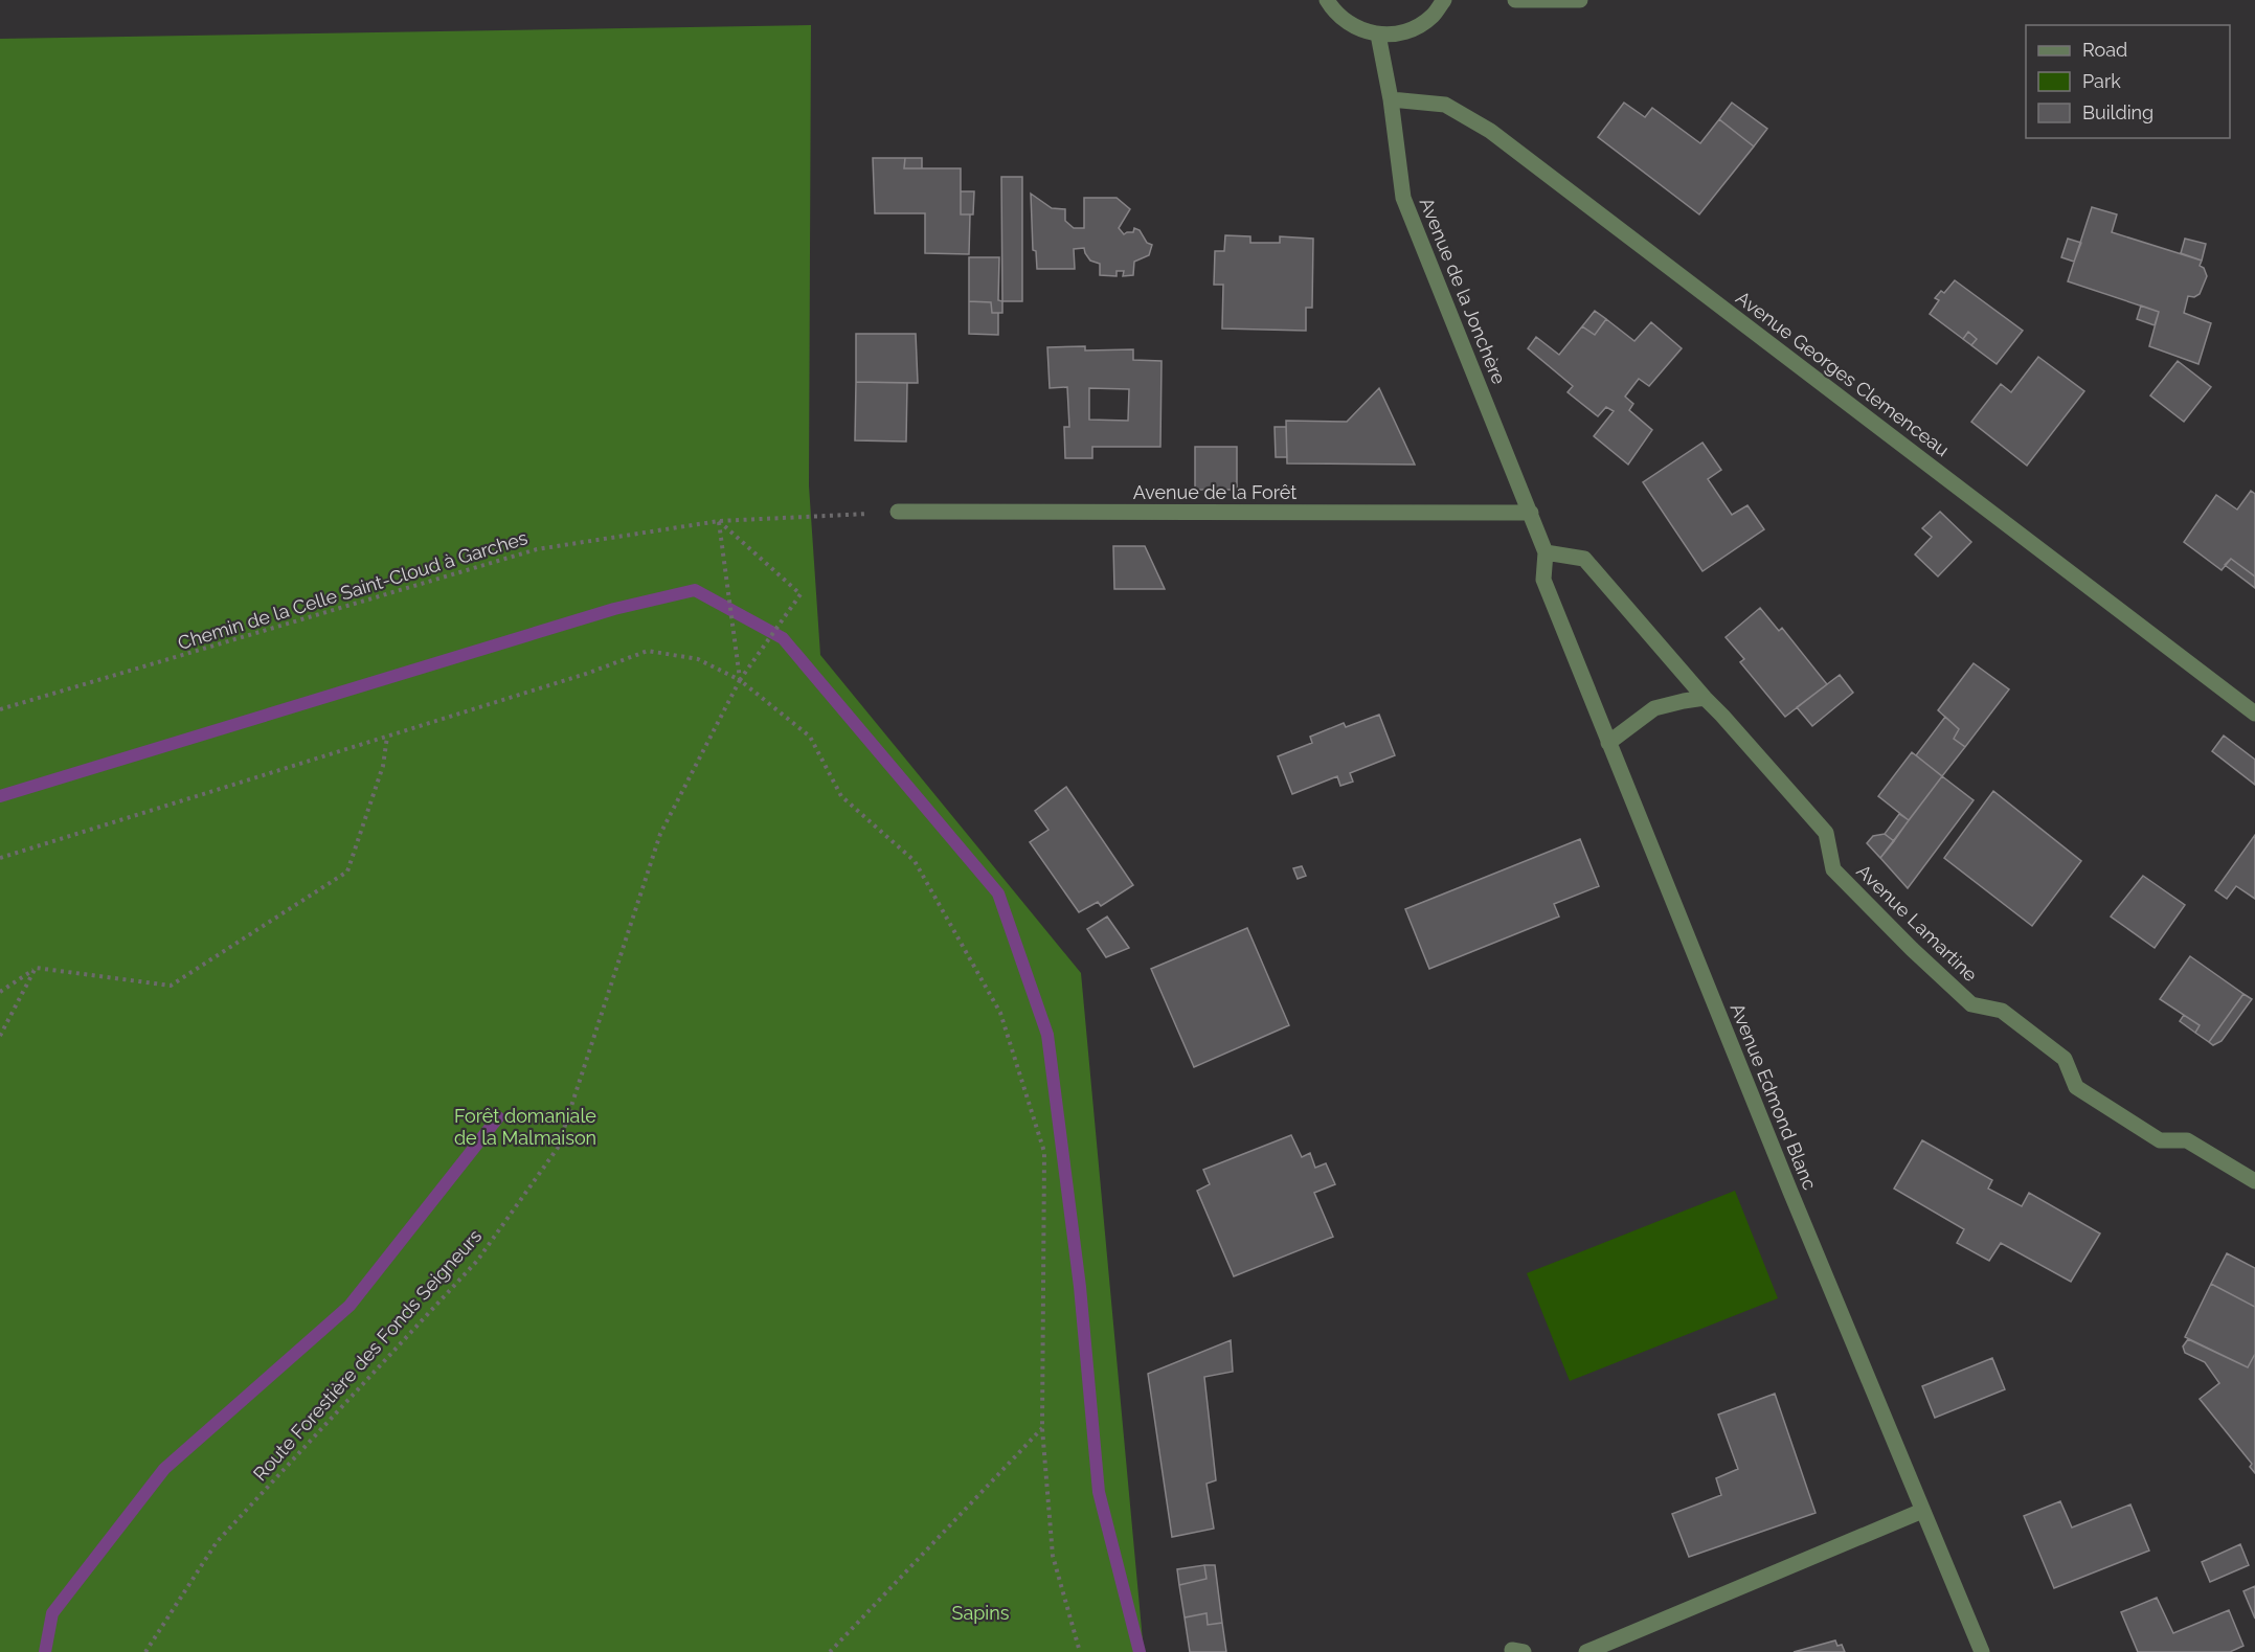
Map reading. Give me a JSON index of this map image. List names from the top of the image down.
{
  "streets": {
    "street": [
      "Avenue de la Jonchère",
      "Avenue Georges Clemenceau",
      "Avenue de la Forêt",
      "Avenue Lamartine",
      "Avenue Edmond Blanc"
    ],
    "path": ["Chemin de la Celle Saint-Cloud à Garches", "Route Forestière des Fonds Seigneurs"]
  },
  "crossings": [
    ["Avenue de la Jonchère", "Avenue Georges Clemenceau"],
    ["Avenue de la Jonchère", "Avenue de la Forêt"],
    ["Avenue de la Jonchère", "Avenue Edmond Blanc"],
    ["Avenue de la Forêt", "Chemin de la Celle Saint-Cloud à Garches"],
    ["Chemin de la Celle Saint-Cloud à Garches", "Route Forestière des Fonds Seigneurs"]
  ],
  "parks": ["Forêt domaniale de la Malmaison", "Sapins"],
  "legend": ["Road", "Park", "Building"]
}
